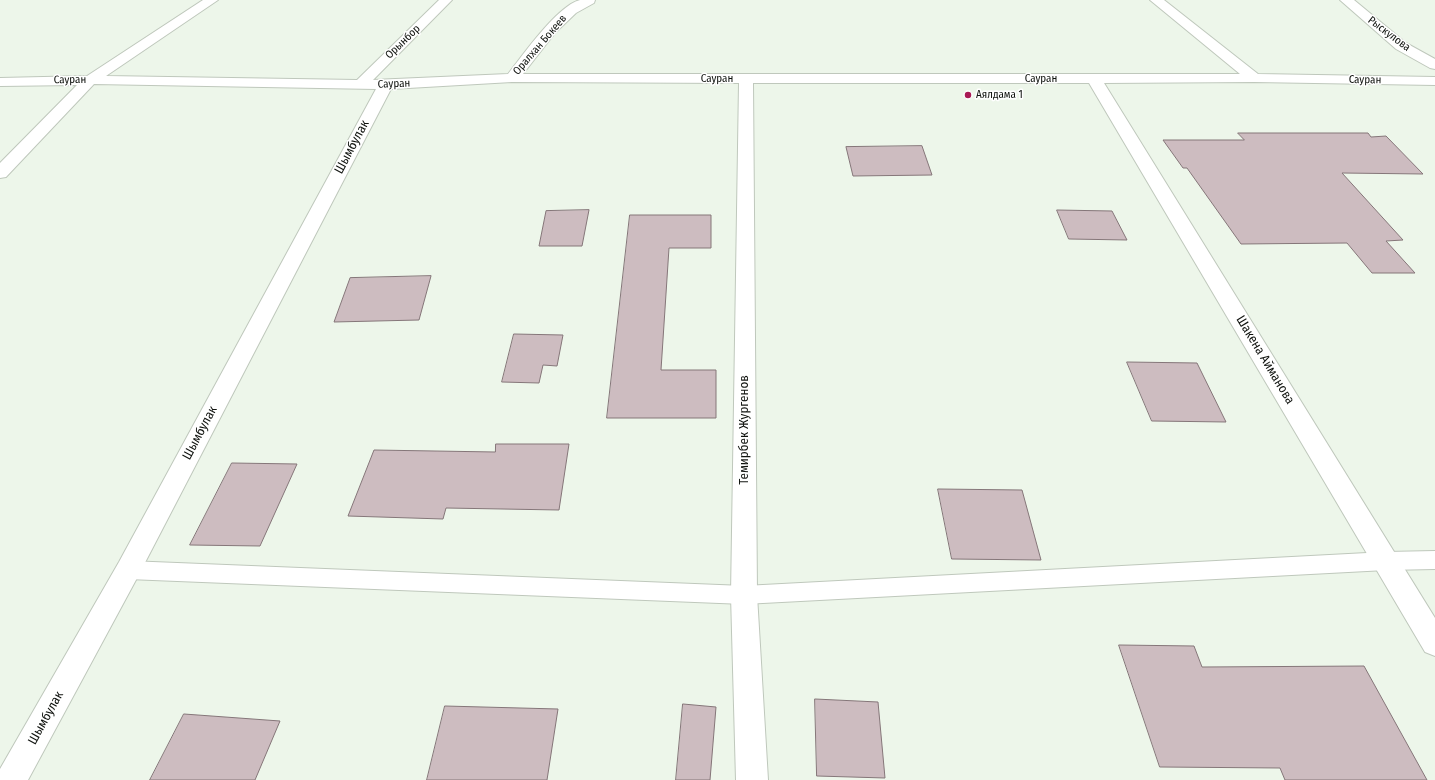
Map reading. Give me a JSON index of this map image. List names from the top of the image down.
{
  "streets": {
    "street": [
      "Рыскулова",
      "Орынбор",
      "Оралхан Бокеев",
      "Сауран",
      "Шымбулак",
      "Шакена Айманова",
      "Темирбек Жургенов"
    ]
  },
  "crossings": [
    ["Орынбор", "Сауран"],
    ["Оралхан Бокеев", "Сауран"],
    ["Сауран", "Шымбулак"],
    ["Сауран", "Шакена Айманова"],
    ["Сауран", "Темирбек Жургенов"]
  ],
  "places": ["Аялдама 1"]
}
